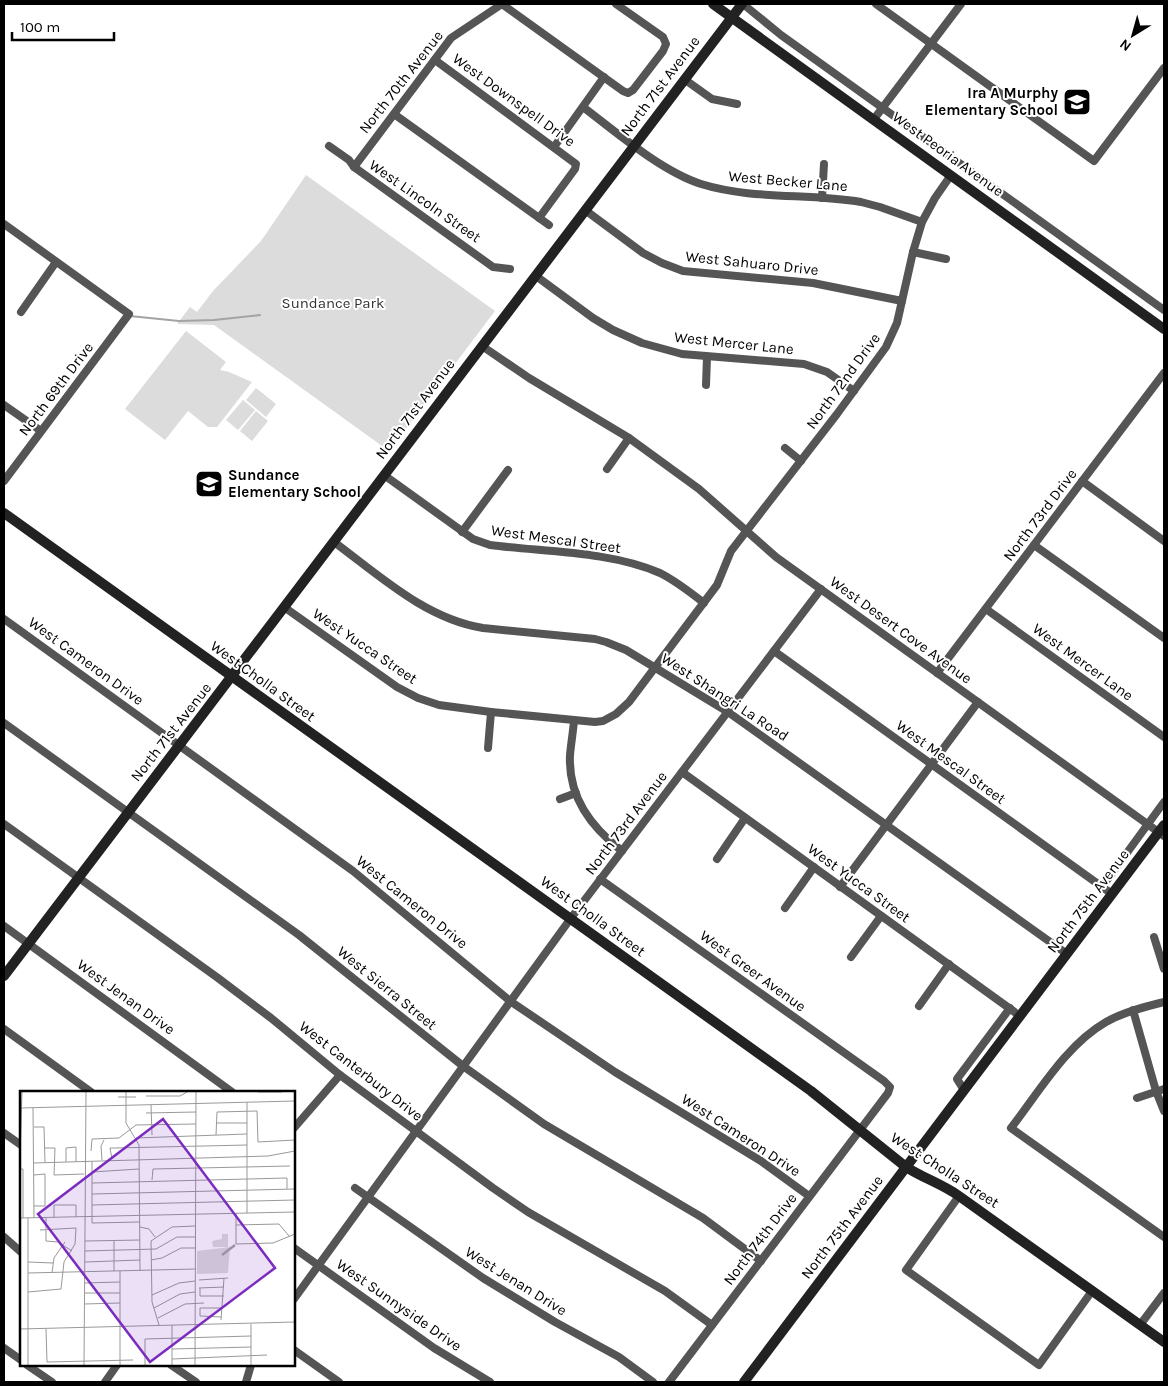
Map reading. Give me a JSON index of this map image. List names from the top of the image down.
{
  "streets": {
    "street": [
      "North 70th Avenue",
      "North 71st Avenue",
      "West Downspell Drive",
      "West Peoria Avenue",
      "West Becker Lane",
      "West Lincoln Street",
      "West Sahuaro Drive",
      "West Mercer Lane",
      "North 72nd Drive",
      "North 69th Drive",
      "North 73rd Drive",
      "West Mescal Street",
      "West Desert Cove Avenue",
      "West Yucca Street",
      "West Cameron Drive",
      "West Cholla Street",
      "West Shangri La Road",
      "North 73rd Avenue",
      "North 75th Avenue",
      "West Greer Avenue",
      "West Sierra Street",
      "West Jenan Drive",
      "West Canterbury Drive",
      "North 74th Drive",
      "West Sunnyside Drive"
    ]
  },
  "crossings": [
    ["North 70th Avenue", "West Downspell Drive"],
    ["North 70th Avenue", "West Lincoln Street"],
    ["North 71st Avenue", "West Peoria Avenue"],
    ["North 71st Avenue", "West Becker Lane"],
    ["North 71st Avenue", "West Sahuaro Drive"],
    ["North 71st Avenue", "West Mercer Lane"],
    ["North 71st Avenue", "West Mescal Street"],
    ["North 71st Avenue", "West Desert Cove Avenue"],
    ["North 71st Avenue", "West Yucca Street"],
    ["North 71st Avenue", "West Cameron Drive"],
    ["North 71st Avenue", "West Cholla Street"],
    ["North 71st Avenue", "West Shangri La Road"],
    ["North 71st Avenue", "West Sierra Street"],
    ["North 71st Avenue", "West Jenan Drive"],
    ["North 71st Avenue", "West Canterbury Drive"],
    ["West Peoria Avenue", "North 72nd Drive"],
    ["West Becker Lane", "North 72nd Drive"],
    ["West Sahuaro Drive", "North 72nd Drive"],
    ["West Mercer Lane", "North 72nd Drive"],
    ["West Mercer Lane", "North 73rd Drive"],
    ["North 72nd Drive", "West Mescal Street"],
    ["North 72nd Drive", "West Desert Cove Avenue"],
    ["North 72nd Drive", "West Yucca Street"],
    ["North 72nd Drive", "West Shangri La Road"],
    ["North 73rd Drive", "West Desert Cove Avenue"],
    ["West Mescal Street", "North 73rd Avenue"],
    ["West Mescal Street", "North 75th Avenue"],
    ["West Desert Cove Avenue", "North 73rd Avenue"],
    ["West Desert Cove Avenue", "North 75th Avenue"],
    ["West Yucca Street", "North 73rd Avenue"],
    ["West Yucca Street", "North 75th Avenue"],
    ["West Cameron Drive", "North 73rd Avenue"],
    ["West Cameron Drive", "North 74th Drive"],
    ["West Cholla Street", "North 73rd Avenue"],
    ["West Cholla Street", "North 75th Avenue"],
    ["West Cholla Street", "North 74th Drive"],
    ["West Shangri La Road", "North 73rd Avenue"],
    ["West Shangri La Road", "North 75th Avenue"],
    ["North 73rd Avenue", "West Greer Avenue"],
    ["North 73rd Avenue", "West Sierra Street"],
    ["North 73rd Avenue", "West Jenan Drive"],
    ["North 73rd Avenue", "West Canterbury Drive"],
    ["North 73rd Avenue", "West Sunnyside Drive"],
    ["West Greer Avenue", "North 74th Drive"],
    ["West Sierra Street", "North 74th Drive"],
    ["West Canterbury Drive", "North 74th Drive"]
  ],
  "parks": ["Sundance Park"],
  "places": {
    "school or university": ["Ira A Murphy Elementary School", "Sundance Elementary School"]
  },
  "scale_bar": "100 m",
  "north": "bottom left"
}
